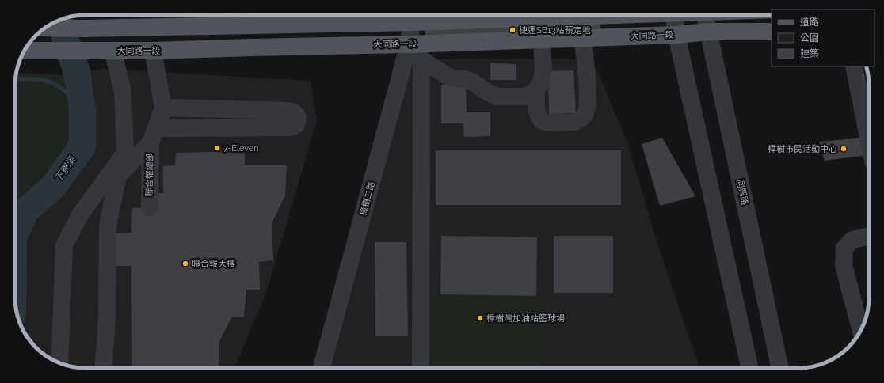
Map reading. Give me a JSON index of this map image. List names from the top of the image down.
{
  "streets": {
    "main road": ["大同路一段"],
    "street": ["聯合報總部", "同興路", "樟樹二路"]
  },
  "crossings": [
    ["大同路一段", "同興路"],
    ["大同路一段", "樟樹二路"]
  ],
  "water": ["下寮溪"],
  "places": [
    "捷運SB13站預定地",
    "7-Eleven",
    "樟樹市民活動中心",
    "聯合報大樓",
    "樟樹灣加油站籃球場"
  ],
  "legend": ["道路", "公園", "建築"]
}
